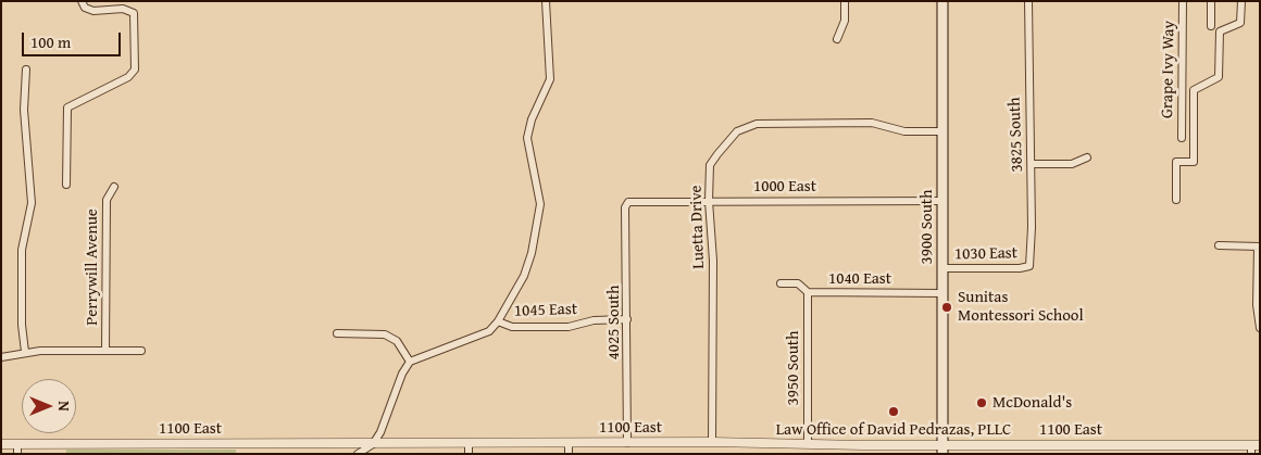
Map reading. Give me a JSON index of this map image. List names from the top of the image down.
{
  "streets": {
    "main road": ["3900 South"],
    "street": [
      "Grape Ivy Way",
      "3825 South",
      "1000 East",
      "Luetta Drive",
      "1030 East",
      "Perrywill Avenue",
      "1040 East",
      "1045 East",
      "4025 South",
      "3950 South",
      "1100 East"
    ]
  },
  "crossings": [
    ["3825 South", "1030 East"],
    ["1000 East", "Luetta Drive"],
    ["1000 East", "3900 South"],
    ["1000 East", "4025 South"],
    ["Luetta Drive", "3900 South"],
    ["Luetta Drive", "1100 East"],
    ["3900 South", "1030 East"],
    ["3900 South", "1040 East"],
    ["3900 South", "1100 East"],
    ["1040 East", "3950 South"],
    ["1045 East", "4025 South"],
    ["4025 South", "1100 East"],
    ["3950 South", "1100 East"]
  ],
  "places": ["Sunitas Montessori School", "McDonald's", "Law Office of David Pedrazas, PLLC"],
  "scale_bar": "100 m",
  "north": "right"
}
